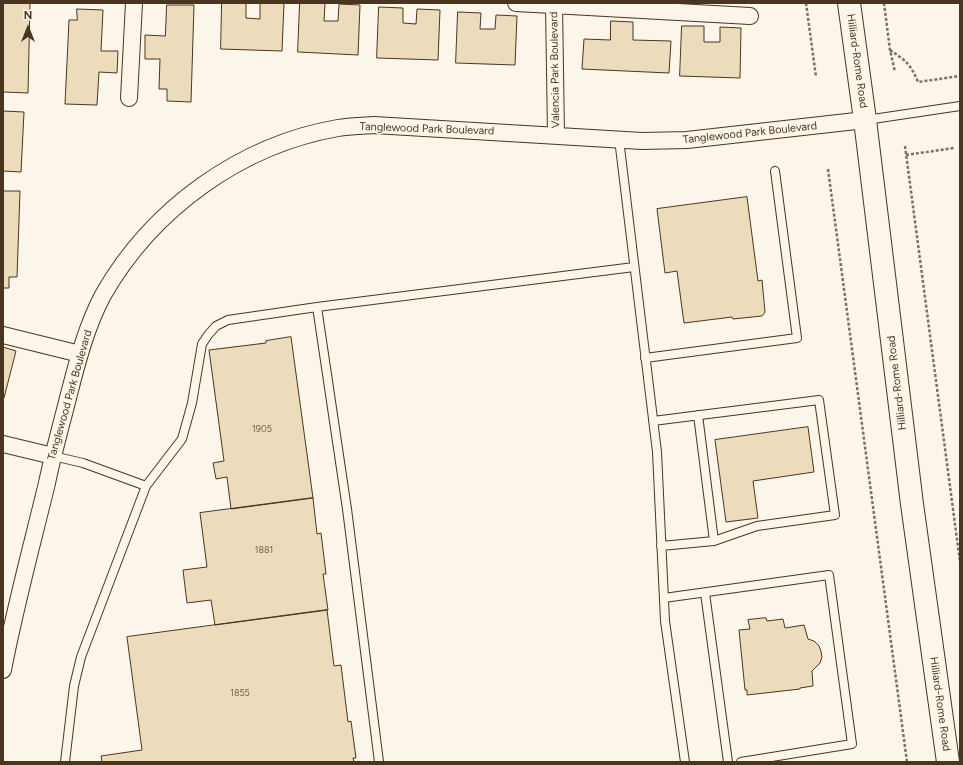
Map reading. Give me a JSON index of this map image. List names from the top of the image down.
{
  "streets": {
    "main road": ["Hilliard-Rome Road"],
    "street": ["Valencia Park Boulevard", "Tanglewood Park Boulevard"]
  },
  "crossings": [
    ["Hilliard-Rome Road", "Tanglewood Park Boulevard"],
    ["Valencia Park Boulevard", "Tanglewood Park Boulevard"]
  ],
  "house_numbers": ["1905", "1881", "1855"],
  "north": "top"
}
